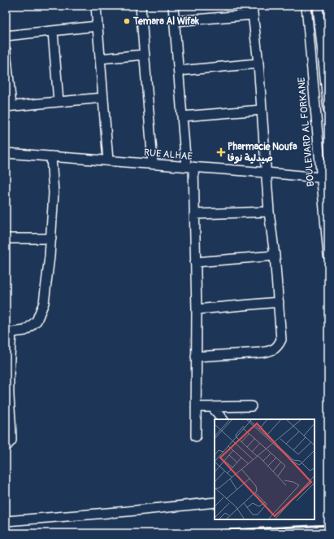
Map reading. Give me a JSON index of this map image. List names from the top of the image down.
{
  "streets": {
    "street": ["BOULEVARD AL FORKANE", "RUE ALHAE"]
  },
  "crossings": [
    ["BOULEVARD AL FORKANE", "RUE ALHAE"]
  ],
  "places": {
    "other": ["Temara Al Wifak"],
    "health": ["Pharmacie Noufa صيدلية نوفا"]
  }
}
